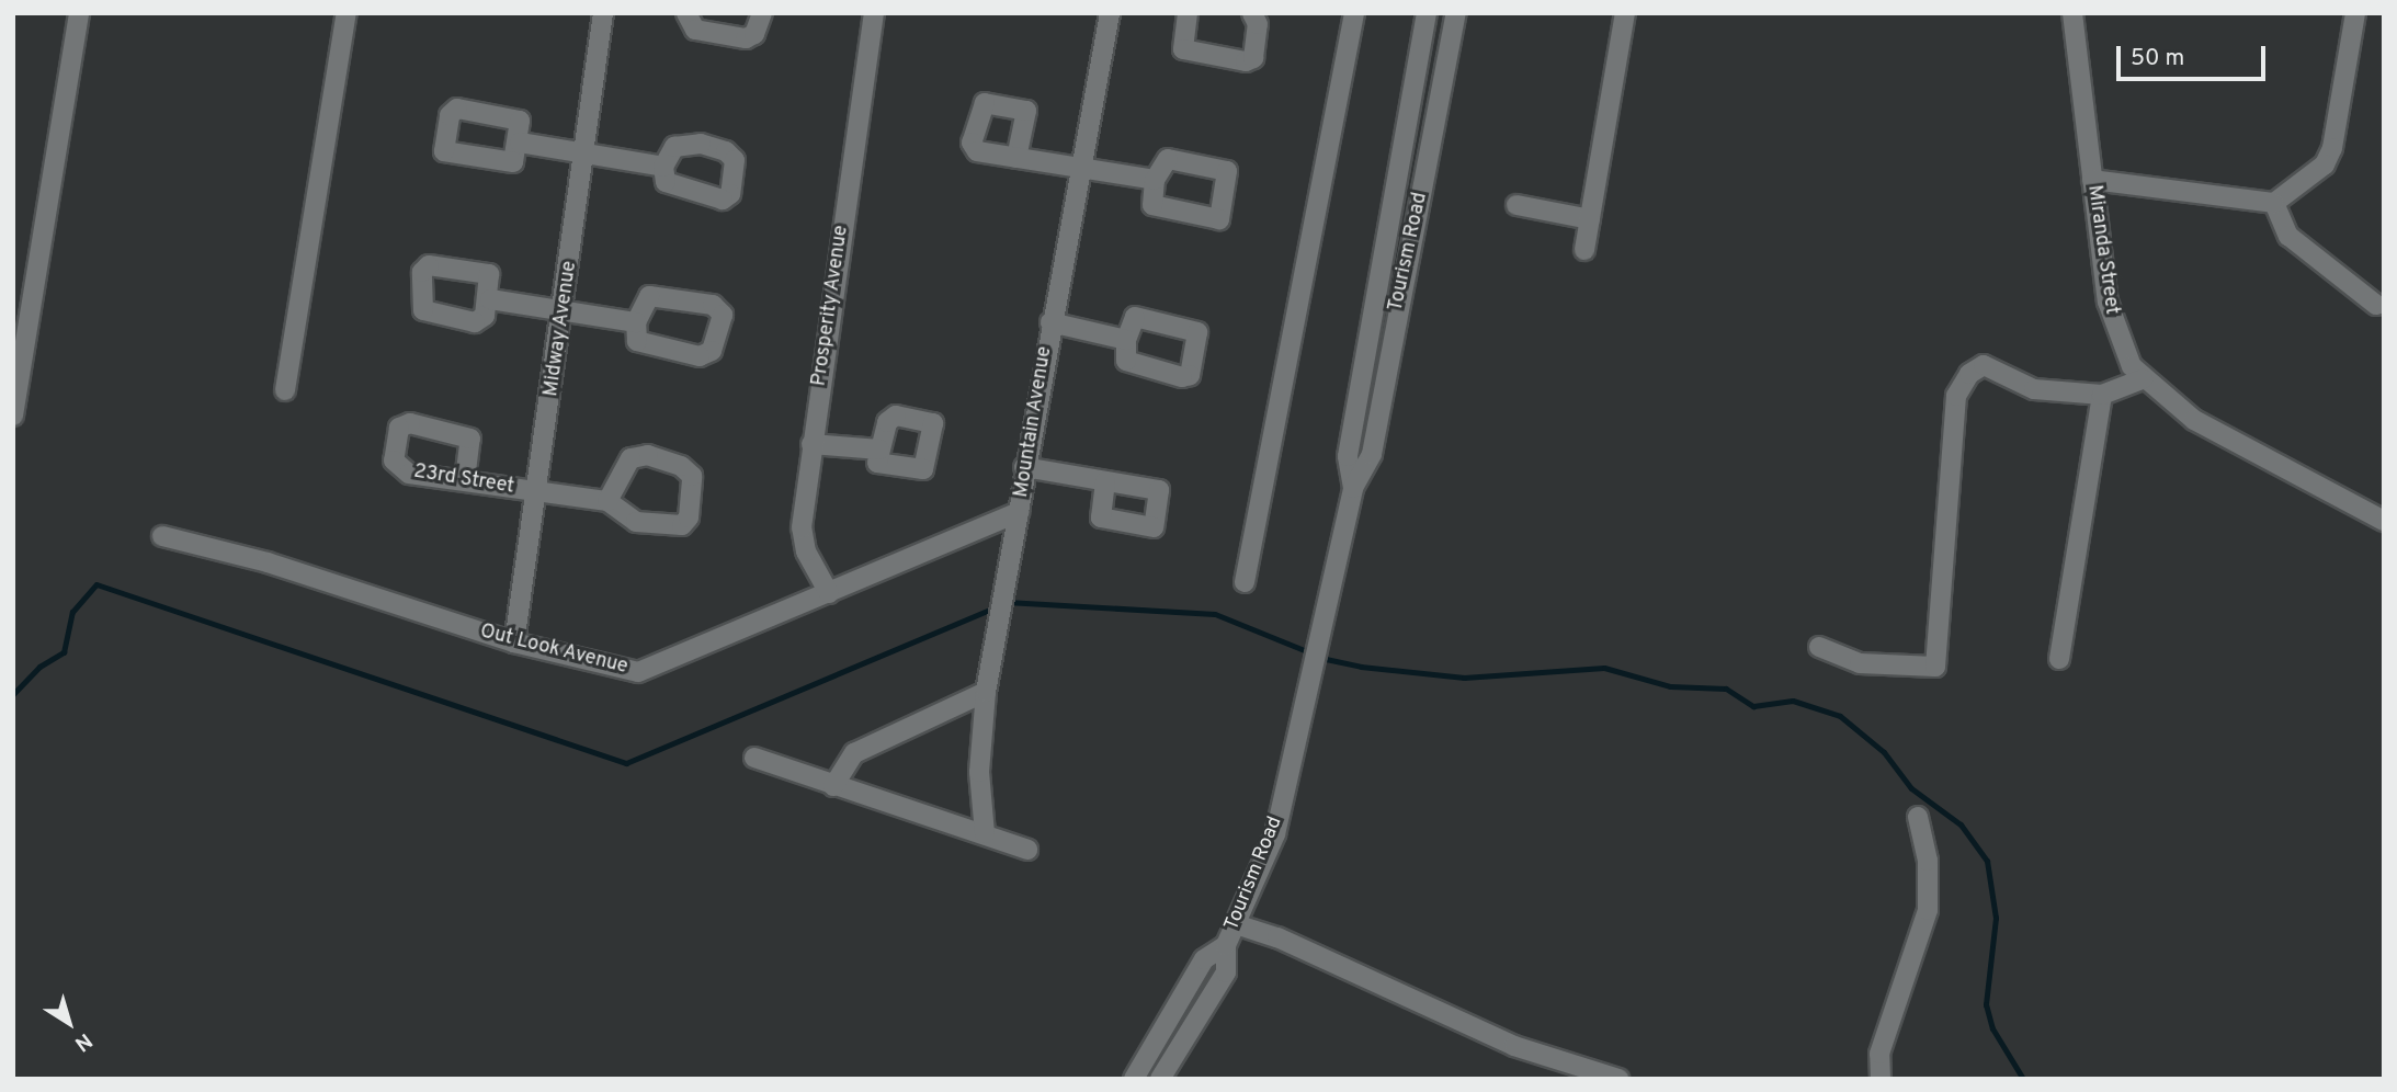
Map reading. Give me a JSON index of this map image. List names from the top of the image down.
{
  "streets": {
    "street": [
      "Miranda Street",
      "Tourism Road",
      "Prosperity Avenue",
      "Midway Avenue",
      "Mountain Avenue",
      "23rd Street",
      "Out Look Avenue"
    ]
  },
  "crossings": [
    ["Prosperity Avenue", "Out Look Avenue"],
    ["Midway Avenue", "23rd Street"],
    ["Midway Avenue", "Out Look Avenue"],
    ["Mountain Avenue", "Out Look Avenue"]
  ],
  "scale_bar": "50 m",
  "north": "bottom right"
}
